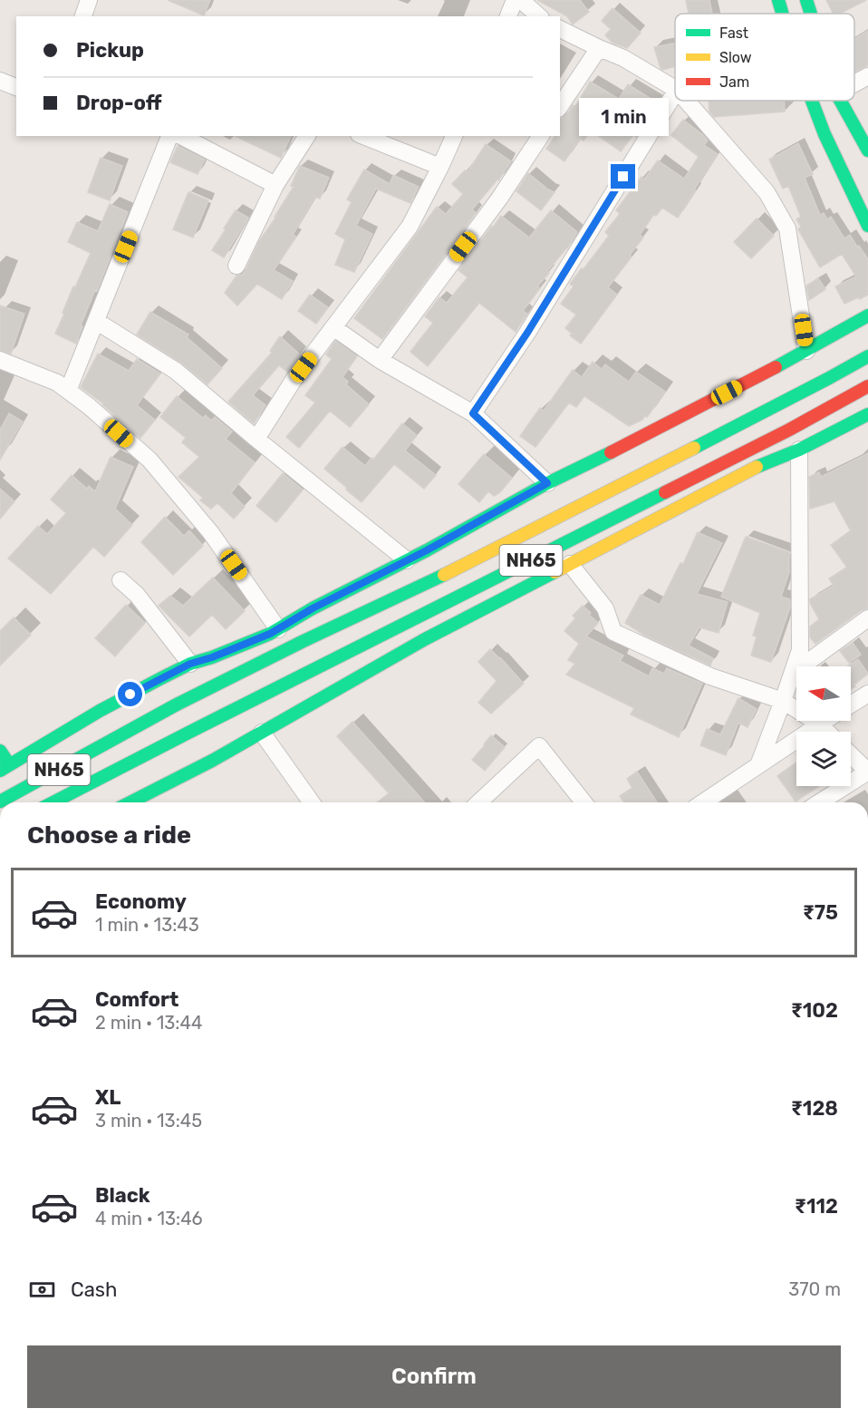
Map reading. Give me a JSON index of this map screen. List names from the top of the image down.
{
  "streets": {
    "main road": ["NH65"]
  },
  "legend": ["Fast", "Slow", "Jam"],
  "north": "left",
  "page": {
    "banner": ["Pickup", "Drop-off"],
    "bubble": "1 min",
    "heading": "Choose a ride",
    "list": [
      {
        "name": "Economy",
        "note": "1 min · 13:43",
        "value": "₹75"
      },
      {
        "name": "Comfort",
        "note": "2 min · 13:44",
        "value": "₹102"
      },
      {
        "name": "XL",
        "note": "3 min · 13:45",
        "value": "₹128"
      },
      {
        "name": "Black",
        "note": "4 min · 13:46",
        "value": "₹112"
      }
    ],
    "pay": ["Cash", "370 m"],
    "buttons": "Confirm"
  }
}
